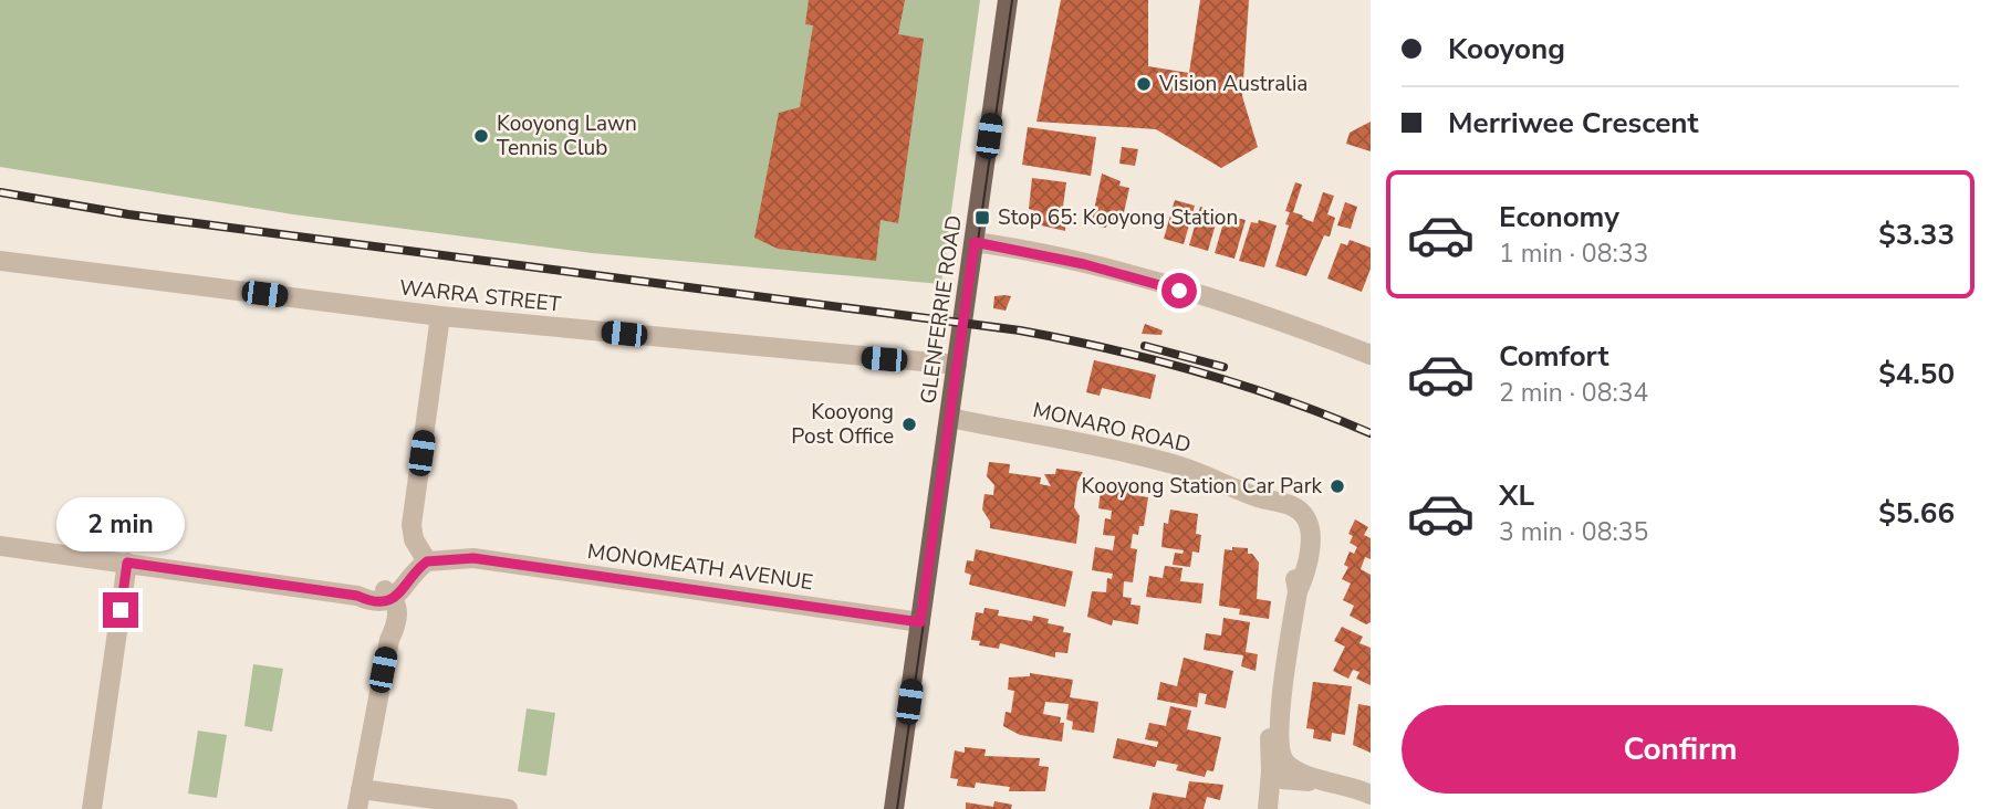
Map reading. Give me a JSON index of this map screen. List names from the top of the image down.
{
  "streets": {
    "main road": ["GLENFERRIE ROAD"],
    "street": ["WARRA STREET", "MONARO ROAD", "MONOMEATH AVENUE"]
  },
  "crossings": [
    ["WARRA STREET", "GLENFERRIE ROAD"],
    ["GLENFERRIE ROAD", "MONARO ROAD"],
    ["GLENFERRIE ROAD", "MONOMEATH AVENUE"]
  ],
  "places": {
    "other": [
      "Vision Australia",
      "Kooyong Lawn Tennis Club",
      "Kooyong Post Office",
      "Kooyong Station Car Park"
    ],
    "transit": ["Stop 65: Kooyong Station"]
  },
  "page": {
    "banner": ["Kooyong", "Merriwee Crescent"],
    "list": [
      {
        "name": "Economy",
        "note": "1 min · 08:33",
        "value": "$3.33"
      },
      {
        "name": "Comfort",
        "note": "2 min · 08:34",
        "value": "$4.50"
      },
      {
        "name": "XL",
        "note": "3 min · 08:35",
        "value": "$5.66"
      }
    ],
    "bubble": "2 min",
    "buttons": "Confirm"
  }
}
